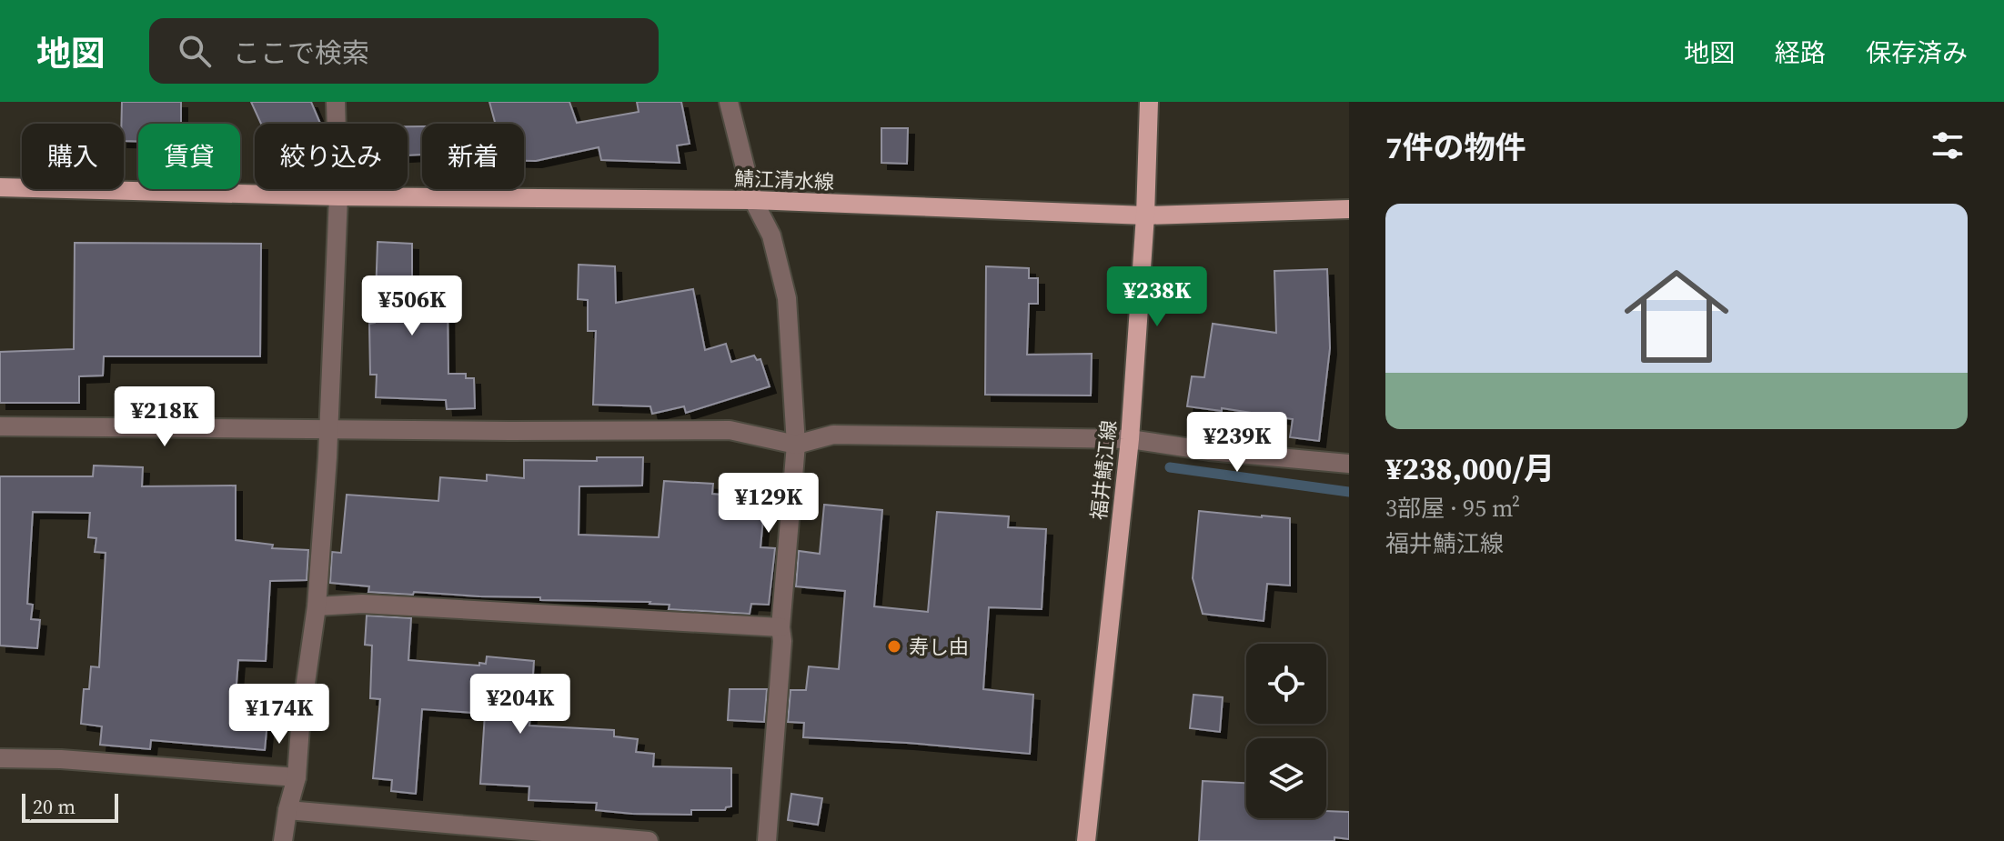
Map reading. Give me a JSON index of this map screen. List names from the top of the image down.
{
  "streets": {
    "main road": ["鯖江清水線", "福井鯖江線"]
  },
  "crossings": [
    ["鯖江清水線", "福井鯖江線"]
  ],
  "places": ["寿し由"],
  "scale_bar": "20 m",
  "page": {
    "header": "地図",
    "search": "ここで検索",
    "nav": ["地図", "経路", "保存済み"],
    "heading": "7件の物件",
    "chip": [
      "購入",
      "賃貸",
      "絞り込み",
      "新着"
    ],
    "list": [
      {
        "name": "¥238,000/月",
        "note": "3部屋 · 95 m² · 福井鯖江線"
      }
    ],
    "price": [
      "¥238K",
      "¥506K",
      "¥218K",
      "¥239K",
      "¥129K",
      "¥204K",
      "¥174K"
    ],
    "scale": "20 m"
  }
}
